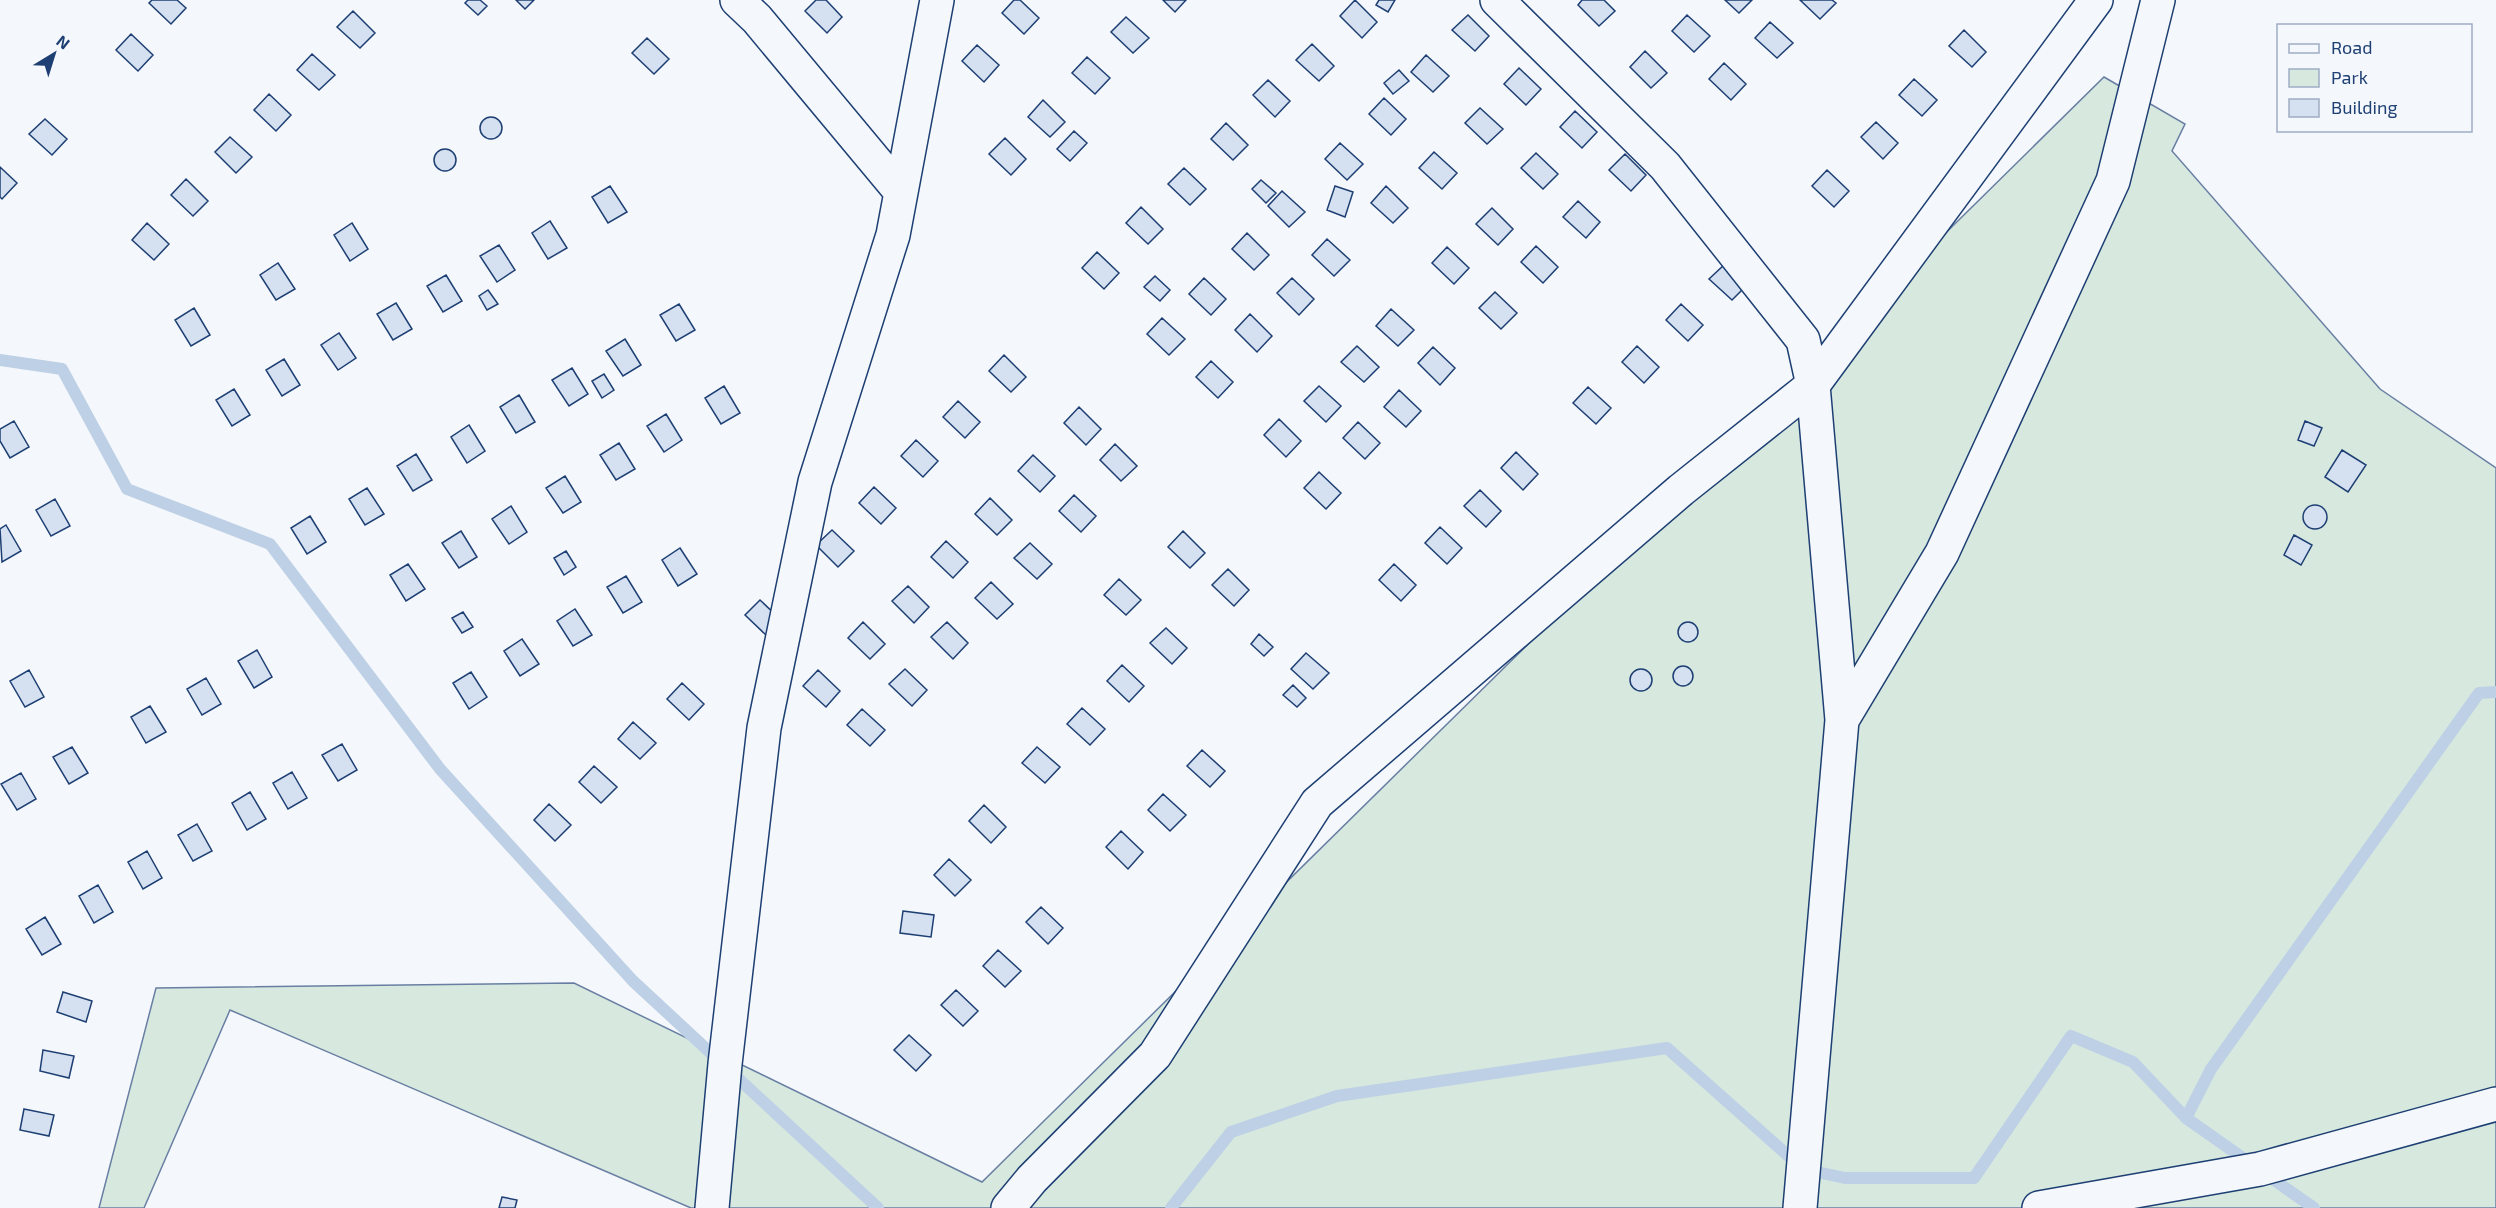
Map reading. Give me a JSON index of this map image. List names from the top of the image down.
{
  "legend": ["Road", "Park", "Building"],
  "north": "top right"
}
